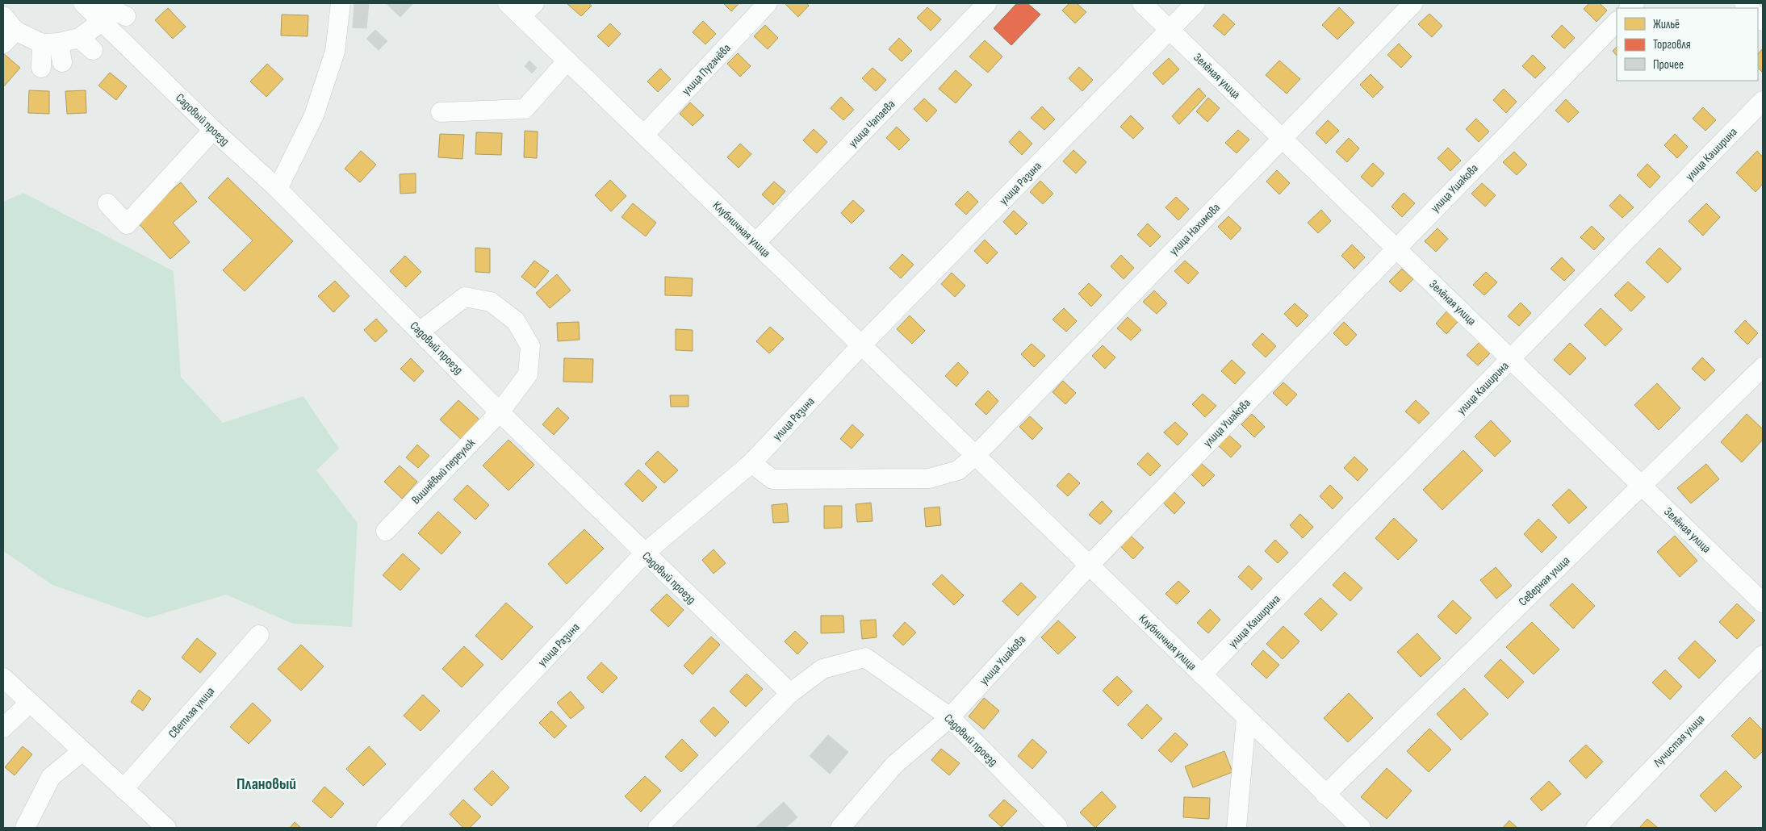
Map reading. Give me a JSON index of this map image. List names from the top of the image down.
{
  "streets": {
    "street": [
      "улица Пугачёва",
      "Зелёная улица",
      "Садовый проезд",
      "улица Чапаева",
      "улица Каширина",
      "улица Разина",
      "улица Ушакова",
      "Клубничная улица",
      "улица Нахимова",
      "Вишнёвый переулок",
      "Северная улица",
      "Светлая улица",
      "Лучистая улица"
    ]
  },
  "crossings": [
    ["улица Пугачёва", "Клубничная улица"],
    ["Зелёная улица", "улица Каширина"],
    ["Зелёная улица", "улица Разина"],
    ["Зелёная улица", "улица Ушакова"],
    ["Зелёная улица", "улица Нахимова"],
    ["Зелёная улица", "Северная улица"],
    ["Садовый проезд", "улица Разина"],
    ["Садовый проезд", "улица Ушакова"],
    ["Садовый проезд", "Вишнёвый переулок"],
    ["улица Чапаева", "Клубничная улица"],
    ["улица Каширина", "Клубничная улица"],
    ["улица Разина", "Клубничная улица"],
    ["улица Ушакова", "Клубничная улица"],
    ["Клубничная улица", "улица Нахимова"],
    ["Клубничная улица", "Северная улица"]
  ],
  "districts": ["Плановый"],
  "legend": ["Жильё", "Торговля", "Прочее"]
}
